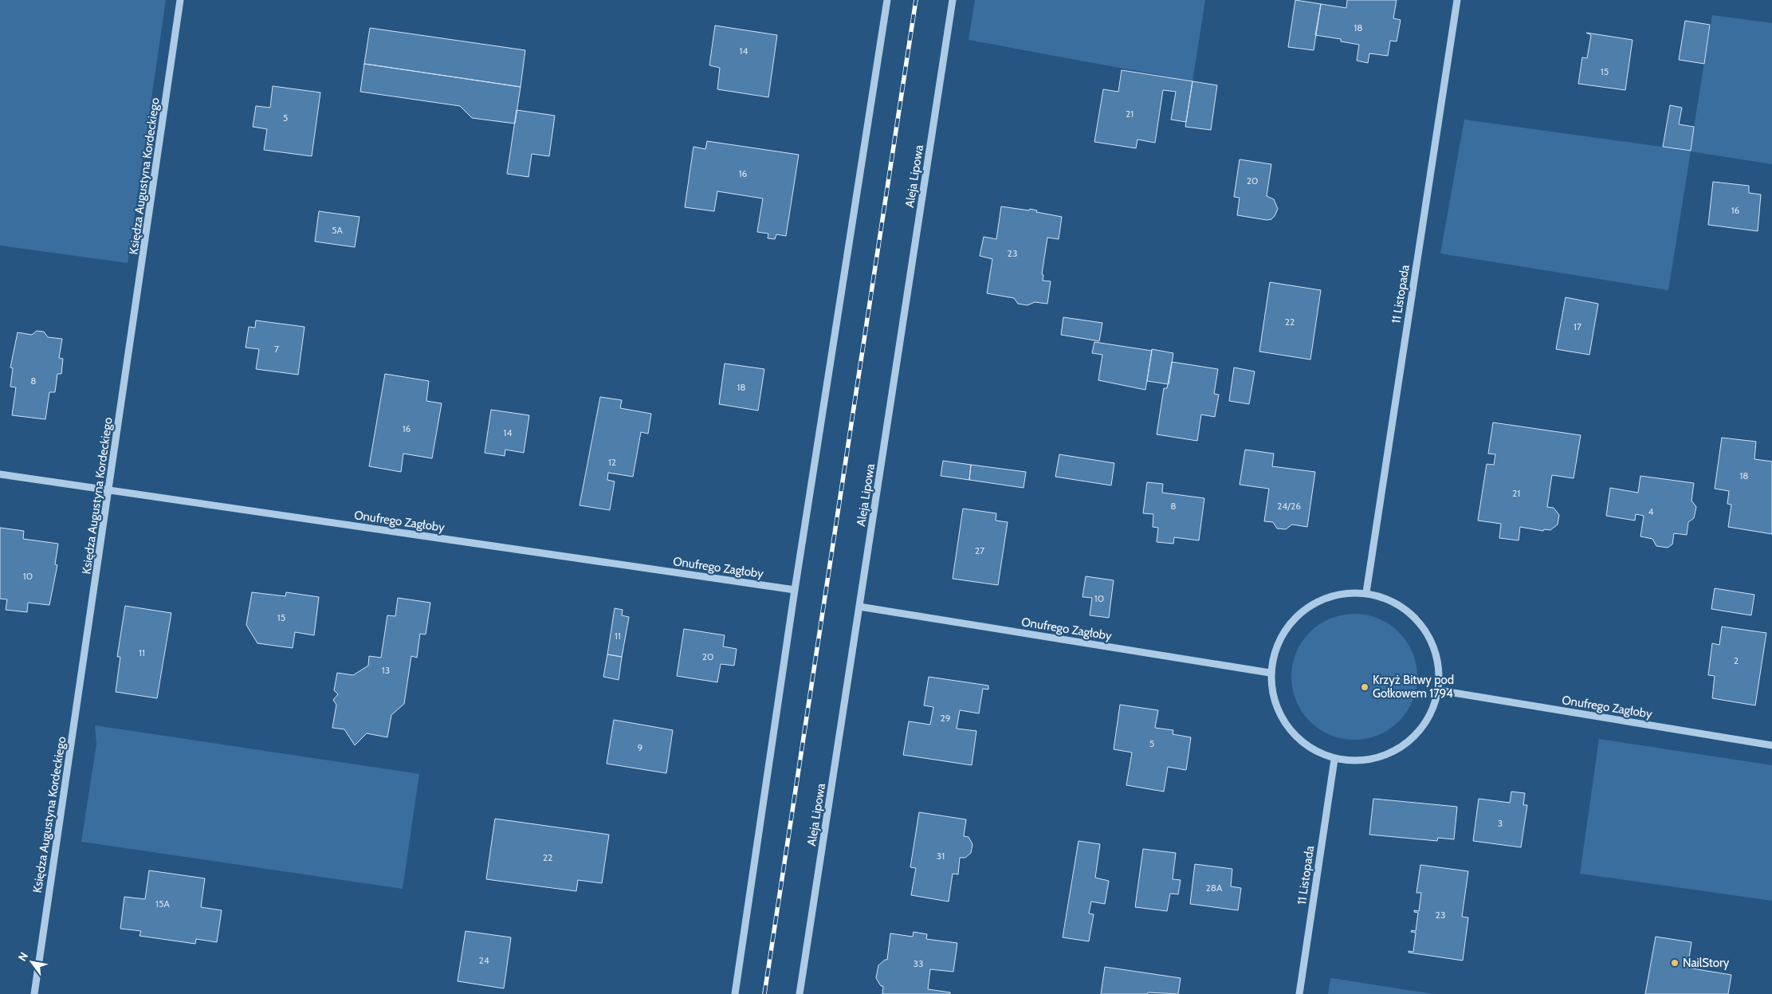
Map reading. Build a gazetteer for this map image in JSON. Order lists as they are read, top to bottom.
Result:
{
  "streets": {
    "street": [
      "Księdza Augustyna Kordeckiego",
      "Aleja Lipowa",
      "11 Listopada",
      "Onufrego Zagłoby"
    ]
  },
  "crossings": [
    ["Księdza Augustyna Kordeckiego", "Onufrego Zagłoby"],
    ["Aleja Lipowa", "Onufrego Zagłoby"]
  ],
  "places": ["Krzyż Bitwy pod Gołkowem 1794", "NailStory"],
  "house_numbers": [
    "18",
    "14",
    "15",
    "21",
    "5",
    "16",
    "20",
    "16",
    "5A",
    "23",
    "22",
    "17",
    "7",
    "8",
    "18",
    "16",
    "14",
    "12",
    "18",
    "21",
    "8",
    "24/26",
    "4",
    "27",
    "10",
    "10",
    "15",
    "11",
    "11",
    "20",
    "2",
    "13",
    "29",
    "5",
    "9",
    "3",
    "31",
    "22",
    "28A",
    "15A",
    "23",
    "24",
    "33"
  ],
  "north": "top left"
}
